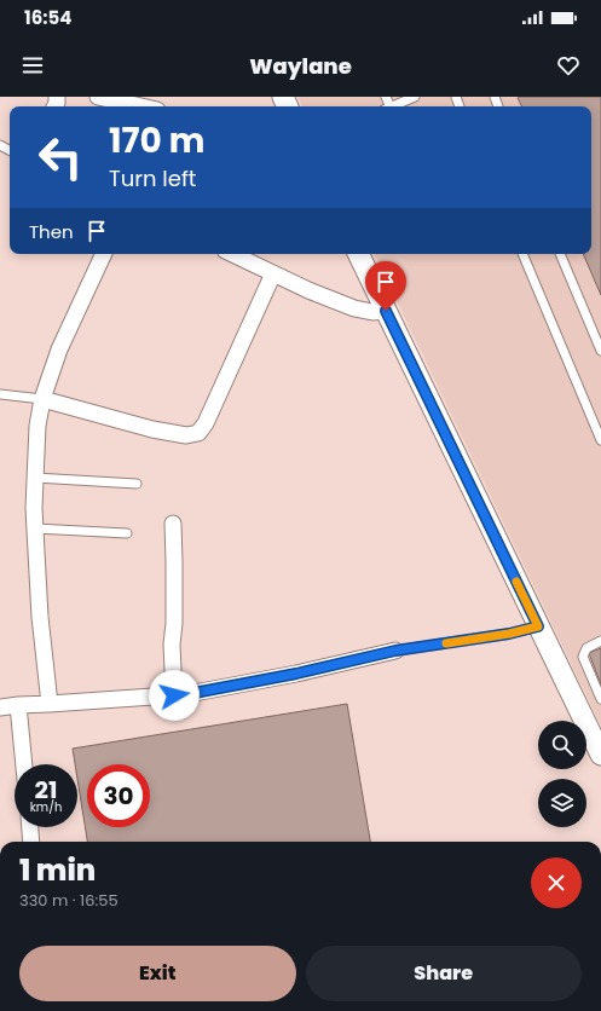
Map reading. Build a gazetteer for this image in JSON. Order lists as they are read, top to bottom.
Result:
{
  "page": {
    "status": "16:54",
    "header": "Waylane",
    "turn": ["170 m", "Turn left"],
    "then": "Then",
    "speed": "21 km/h",
    "limit": "30",
    "heading": ["1 min", "330 m · 16:55"],
    "buttons": ["Exit", "Share"]
  }
}
